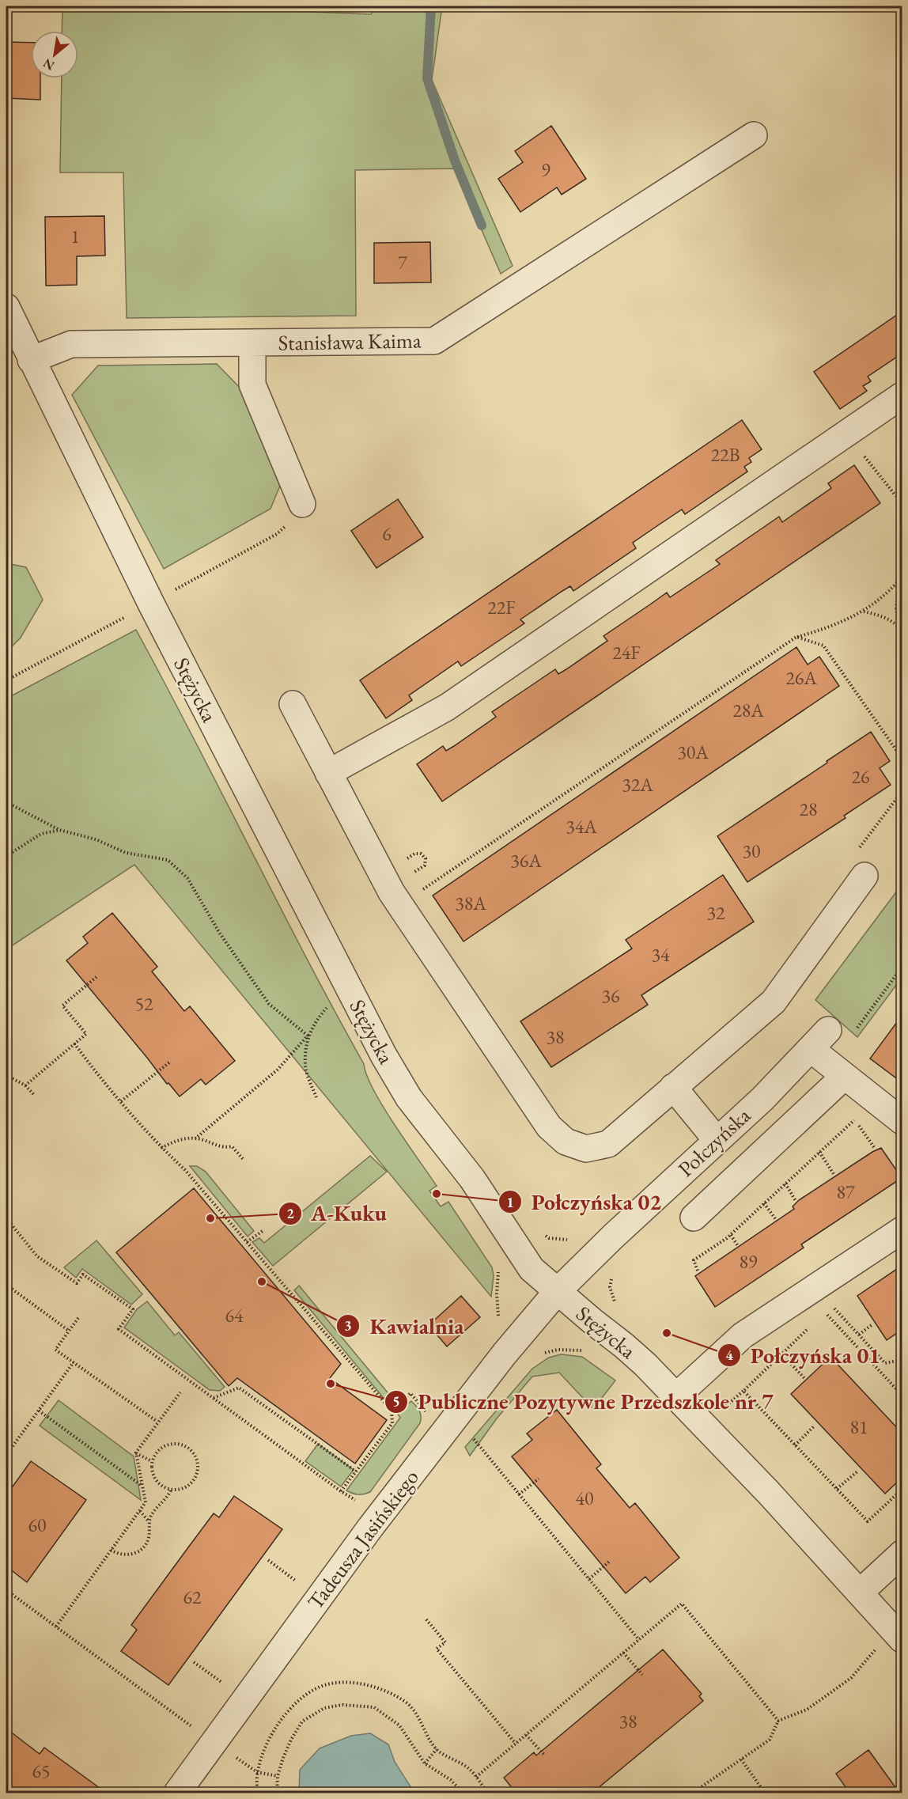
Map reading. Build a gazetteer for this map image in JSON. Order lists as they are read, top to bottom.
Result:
{
  "streets": {
    "street": [
      "Stanisława Kaima",
      "Stężycka",
      "Połczyńska",
      "Tadeusza Jasińskiego"
    ]
  },
  "crossings": [
    ["Stanisława Kaima", "Stężycka"],
    ["Stężycka", "Połczyńska"],
    ["Stężycka", "Tadeusza Jasińskiego"],
    ["Połczyńska", "Tadeusza Jasińskiego"]
  ],
  "places": [
    "Połczyńska 02",
    "A-Kuku",
    "Kawialnia",
    "Połczyńska 01",
    "Publiczne Pozytywne Przedszkole nr 7"
  ],
  "house_numbers": [
    "9",
    "1",
    "7",
    "22B",
    "6",
    "22F",
    "24F",
    "26A",
    "28A",
    "30A",
    "26",
    "32A",
    "28",
    "34A",
    "30",
    "36A",
    "38A",
    "32",
    "34",
    "36",
    "52",
    "38",
    "87",
    "89",
    "64",
    "81",
    "40",
    "60",
    "62",
    "38",
    "65"
  ],
  "north": "bottom left"
}
